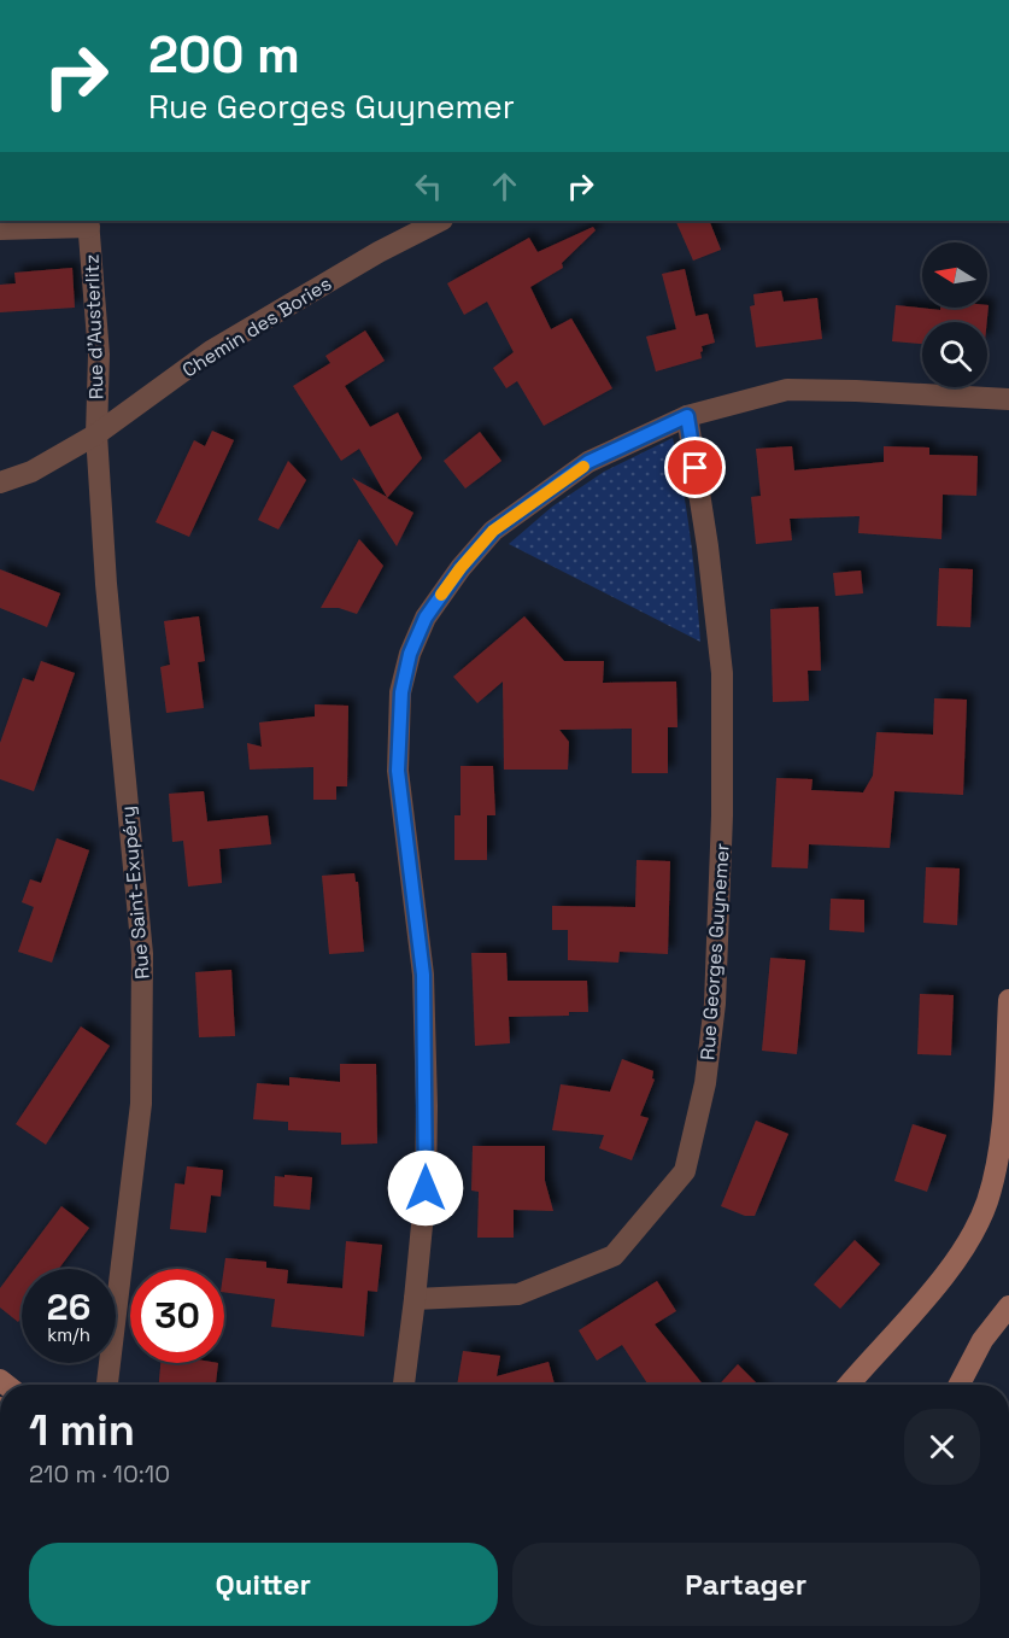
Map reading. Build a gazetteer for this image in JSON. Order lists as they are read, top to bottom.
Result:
{
  "streets": {
    "street": [
      "Rue d'Austerlitz",
      "Chemin des Bories",
      "Rue Saint-Exupéry",
      "Rue Georges Guynemer"
    ]
  },
  "crossings": [
    ["Rue d'Austerlitz", "Chemin des Bories"],
    ["Rue d'Austerlitz", "Rue Saint-Exupéry"],
    ["Chemin des Bories", "Rue Saint-Exupéry"]
  ],
  "north": "left",
  "page": {
    "turn": ["200 m", "Rue Georges Guynemer"],
    "speed": "26 km/h",
    "limit": "30",
    "heading": ["1 min", "210 m · 10:10"],
    "buttons": ["Quitter", "Partager"]
  }
}
